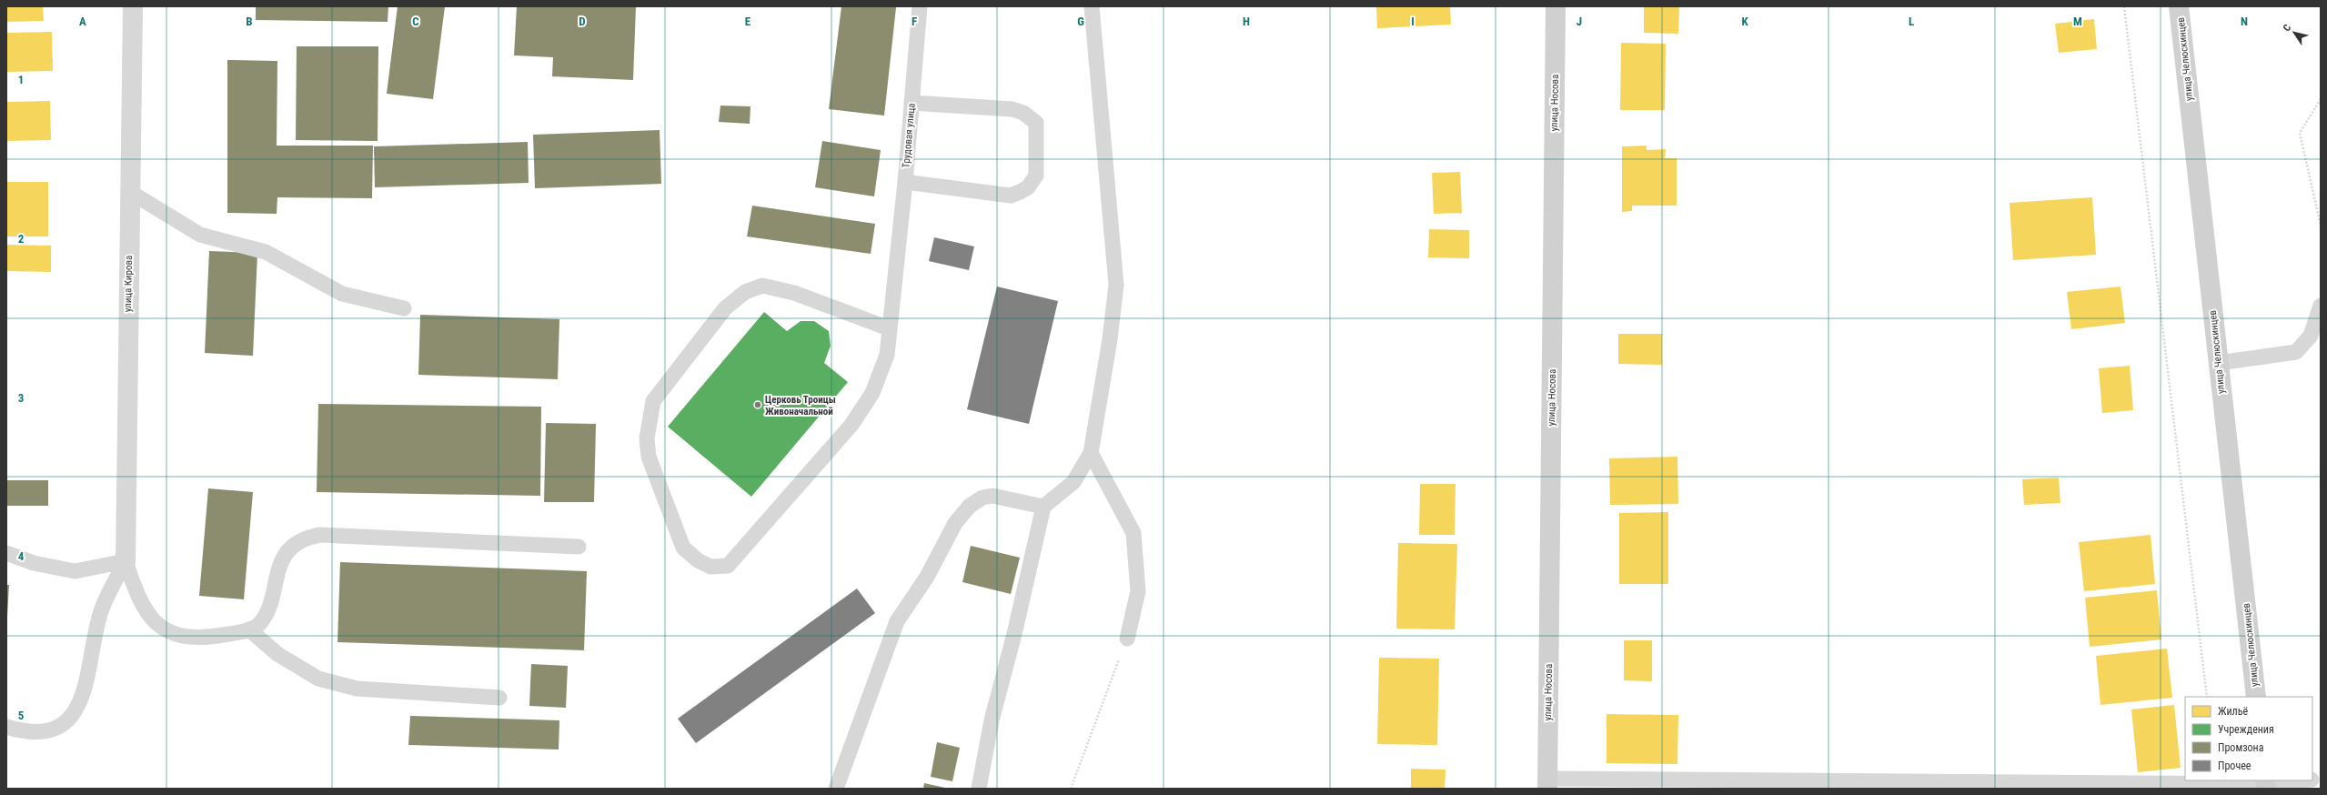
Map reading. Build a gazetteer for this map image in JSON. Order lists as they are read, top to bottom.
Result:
{
  "streets": {
    "street": ["улица Челюскинцев", "улица Носова", "улица Кирова"],
    "lane": ["Трудовая улица"]
  },
  "places": ["Церковь Троицы Живоначальной"],
  "legend": [
    "Жильё",
    "Учреждения",
    "Промзона",
    "Прочее"
  ],
  "north": "top left",
  "grid": {
    "columns": [
      "A",
      "B",
      "C",
      "D",
      "E",
      "F",
      "G",
      "H",
      "I",
      "J",
      "K",
      "L",
      "M",
      "N"
    ],
    "rows": [
      "1",
      "2",
      "3",
      "4",
      "5"
    ]
  }
}
